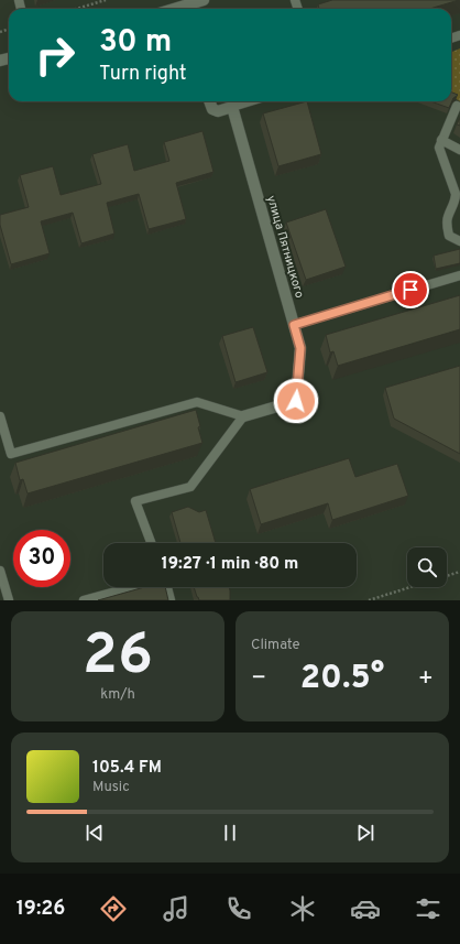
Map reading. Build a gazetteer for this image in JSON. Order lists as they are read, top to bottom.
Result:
{
  "streets": {
    "street": ["улица Пятницкого"]
  },
  "page": {
    "turn": ["30 m", "Turn right"],
    "limit": "30",
    "trip": "19:27 · 1 min · 80 m",
    "tile": [
      ["26", "km/h"],
      "Climate"
    ],
    "heat": ["−", "20.5°", "+"],
    "song": ["105.4 FM", "Music"],
    "tabs": "19:26"
  }
}
